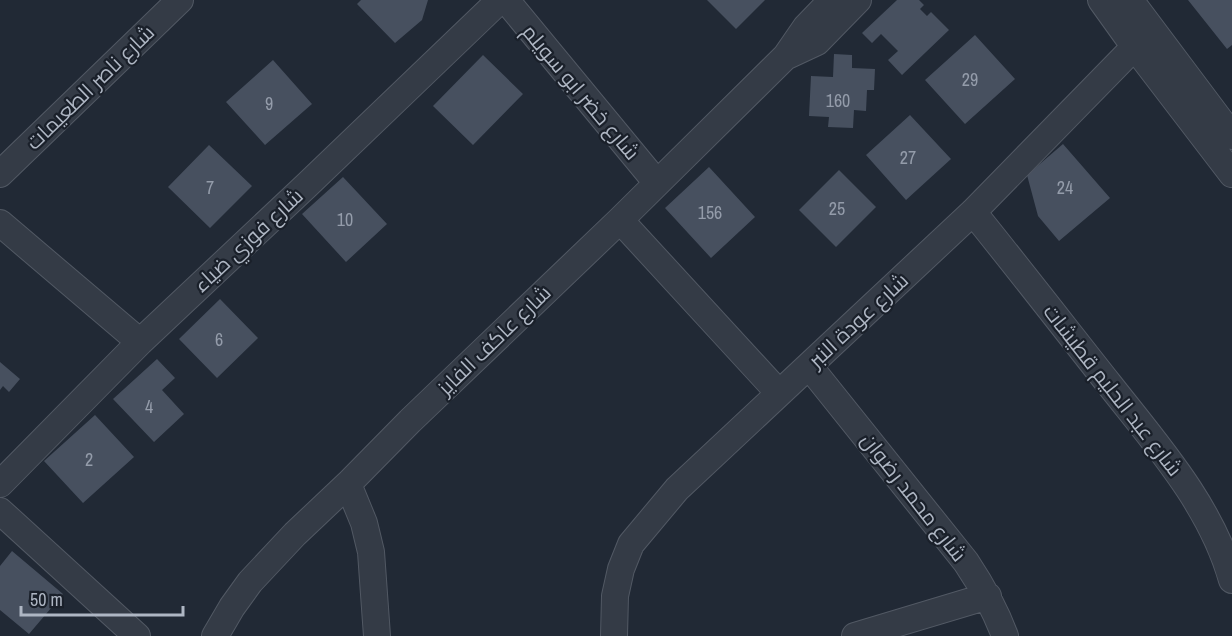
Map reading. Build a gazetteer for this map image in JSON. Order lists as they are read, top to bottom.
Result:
{
  "streets": {
    "street": [
      "شارع ناصر الطعيمات",
      "شارع خضر ابو سويلم",
      "شارع فوزي ضياء",
      "شارع عودة النبر",
      "شارع عاكف الفايز",
      "شارع عبد الحليم قطيشات",
      "شارع محمد رضوان"
    ]
  },
  "crossings": [
    ["شارع خضر ابو سويلم", "شارع عاكف الفايز"],
    ["شارع عودة النبر", "شارع عبد الحليم قطيشات"],
    ["شارع عودة النبر", "شارع محمد رضوان"]
  ],
  "house_numbers": [
    "29",
    "160",
    "9",
    "27",
    "7",
    "24",
    "25",
    "156",
    "10",
    "6",
    "4",
    "2"
  ],
  "scale_bar": "50 m"
}
